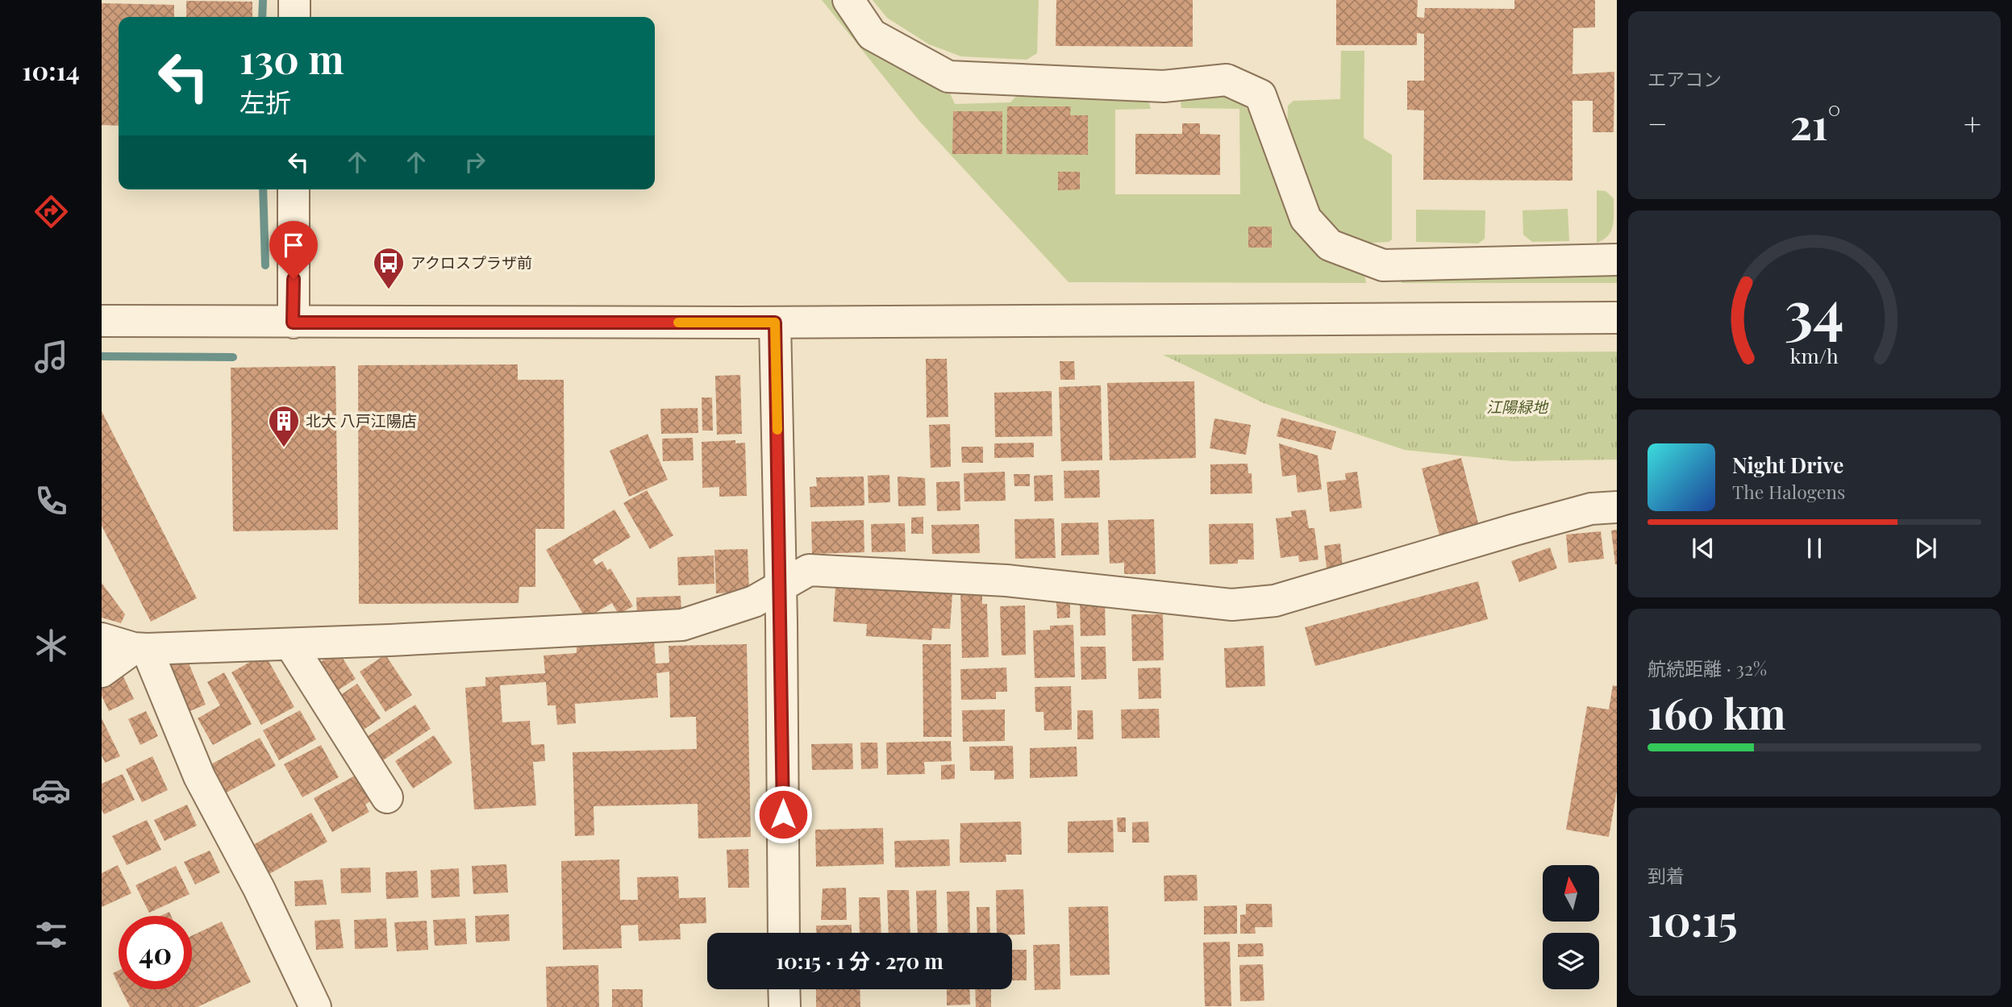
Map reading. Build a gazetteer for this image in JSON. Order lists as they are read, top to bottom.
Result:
{
  "parks": ["江陽緑地"],
  "places": {
    "bus stop": ["アクロスプラザ前"],
    "building": ["北大 八戸江陽店"]
  },
  "north": "top",
  "page": {
    "tabs": "10:14",
    "tile": [
      "エアコン",
      ["航続距離 · 32%", "160 km"],
      ["到着", "10:15"]
    ],
    "turn": ["130 m", "左折"],
    "heat": ["−", "21°", "+"],
    "song": ["Night Drive", "The Halogens"],
    "limit": "40",
    "trip": "10:15 · 1 分 · 270 m",
    "gauge": ["34", "km/h"]
  }
}
